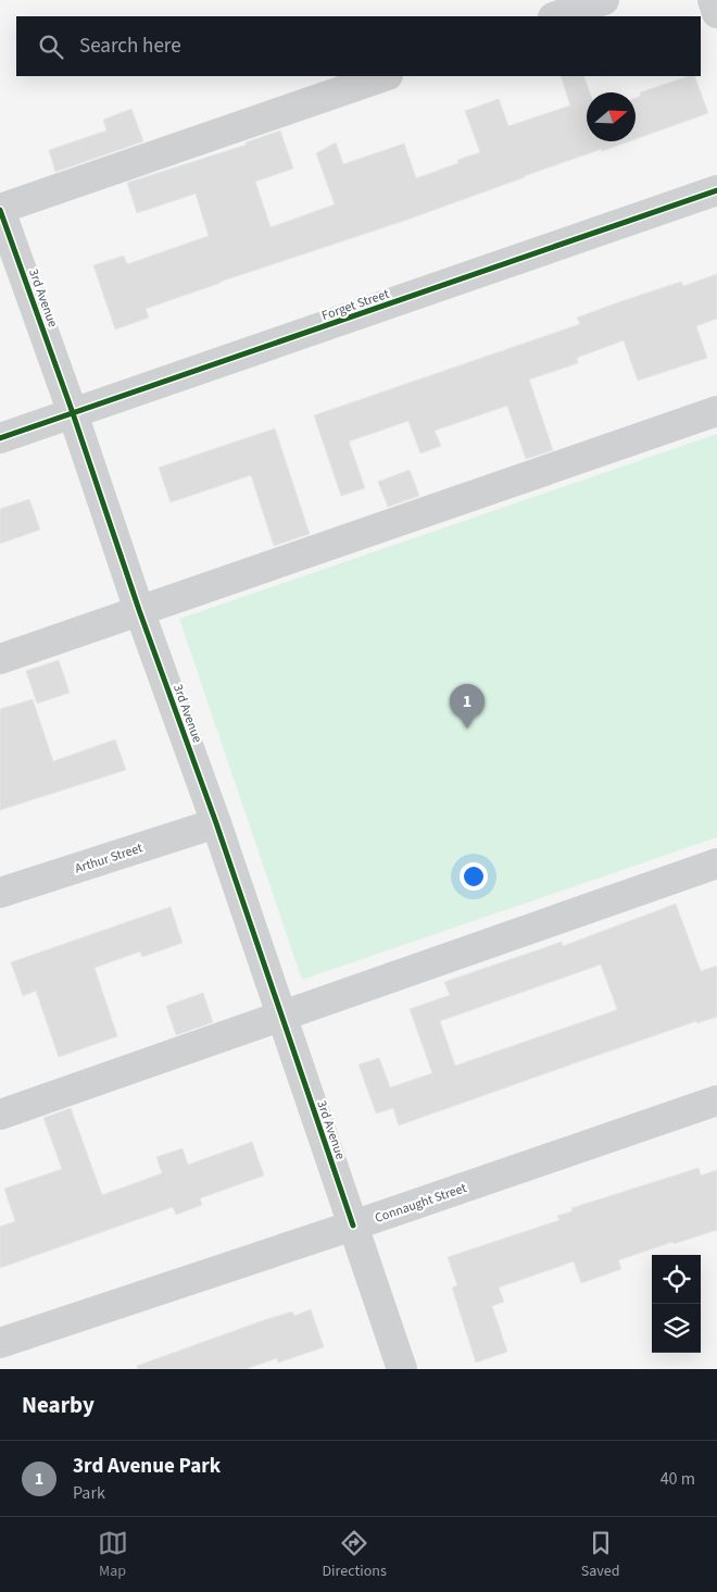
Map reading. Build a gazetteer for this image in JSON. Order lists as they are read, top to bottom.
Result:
{
  "streets": {
    "street": [
      "3rd Avenue",
      "Forget Street",
      "Arthur Street",
      "Connaught Street"
    ]
  },
  "crossings": [
    ["3rd Avenue", "Forget Street"],
    ["3rd Avenue", "Arthur Street"],
    ["3rd Avenue", "Connaught Street"]
  ],
  "north": "right",
  "page": {
    "search": "Search here",
    "pins": "1",
    "heading": "Nearby",
    "list": [
      {
        "mark": "1",
        "name": "3rd Avenue Park",
        "note": "Park",
        "value": "40 m"
      }
    ],
    "nav": ["Map", "Directions", "Saved"]
  }
}
